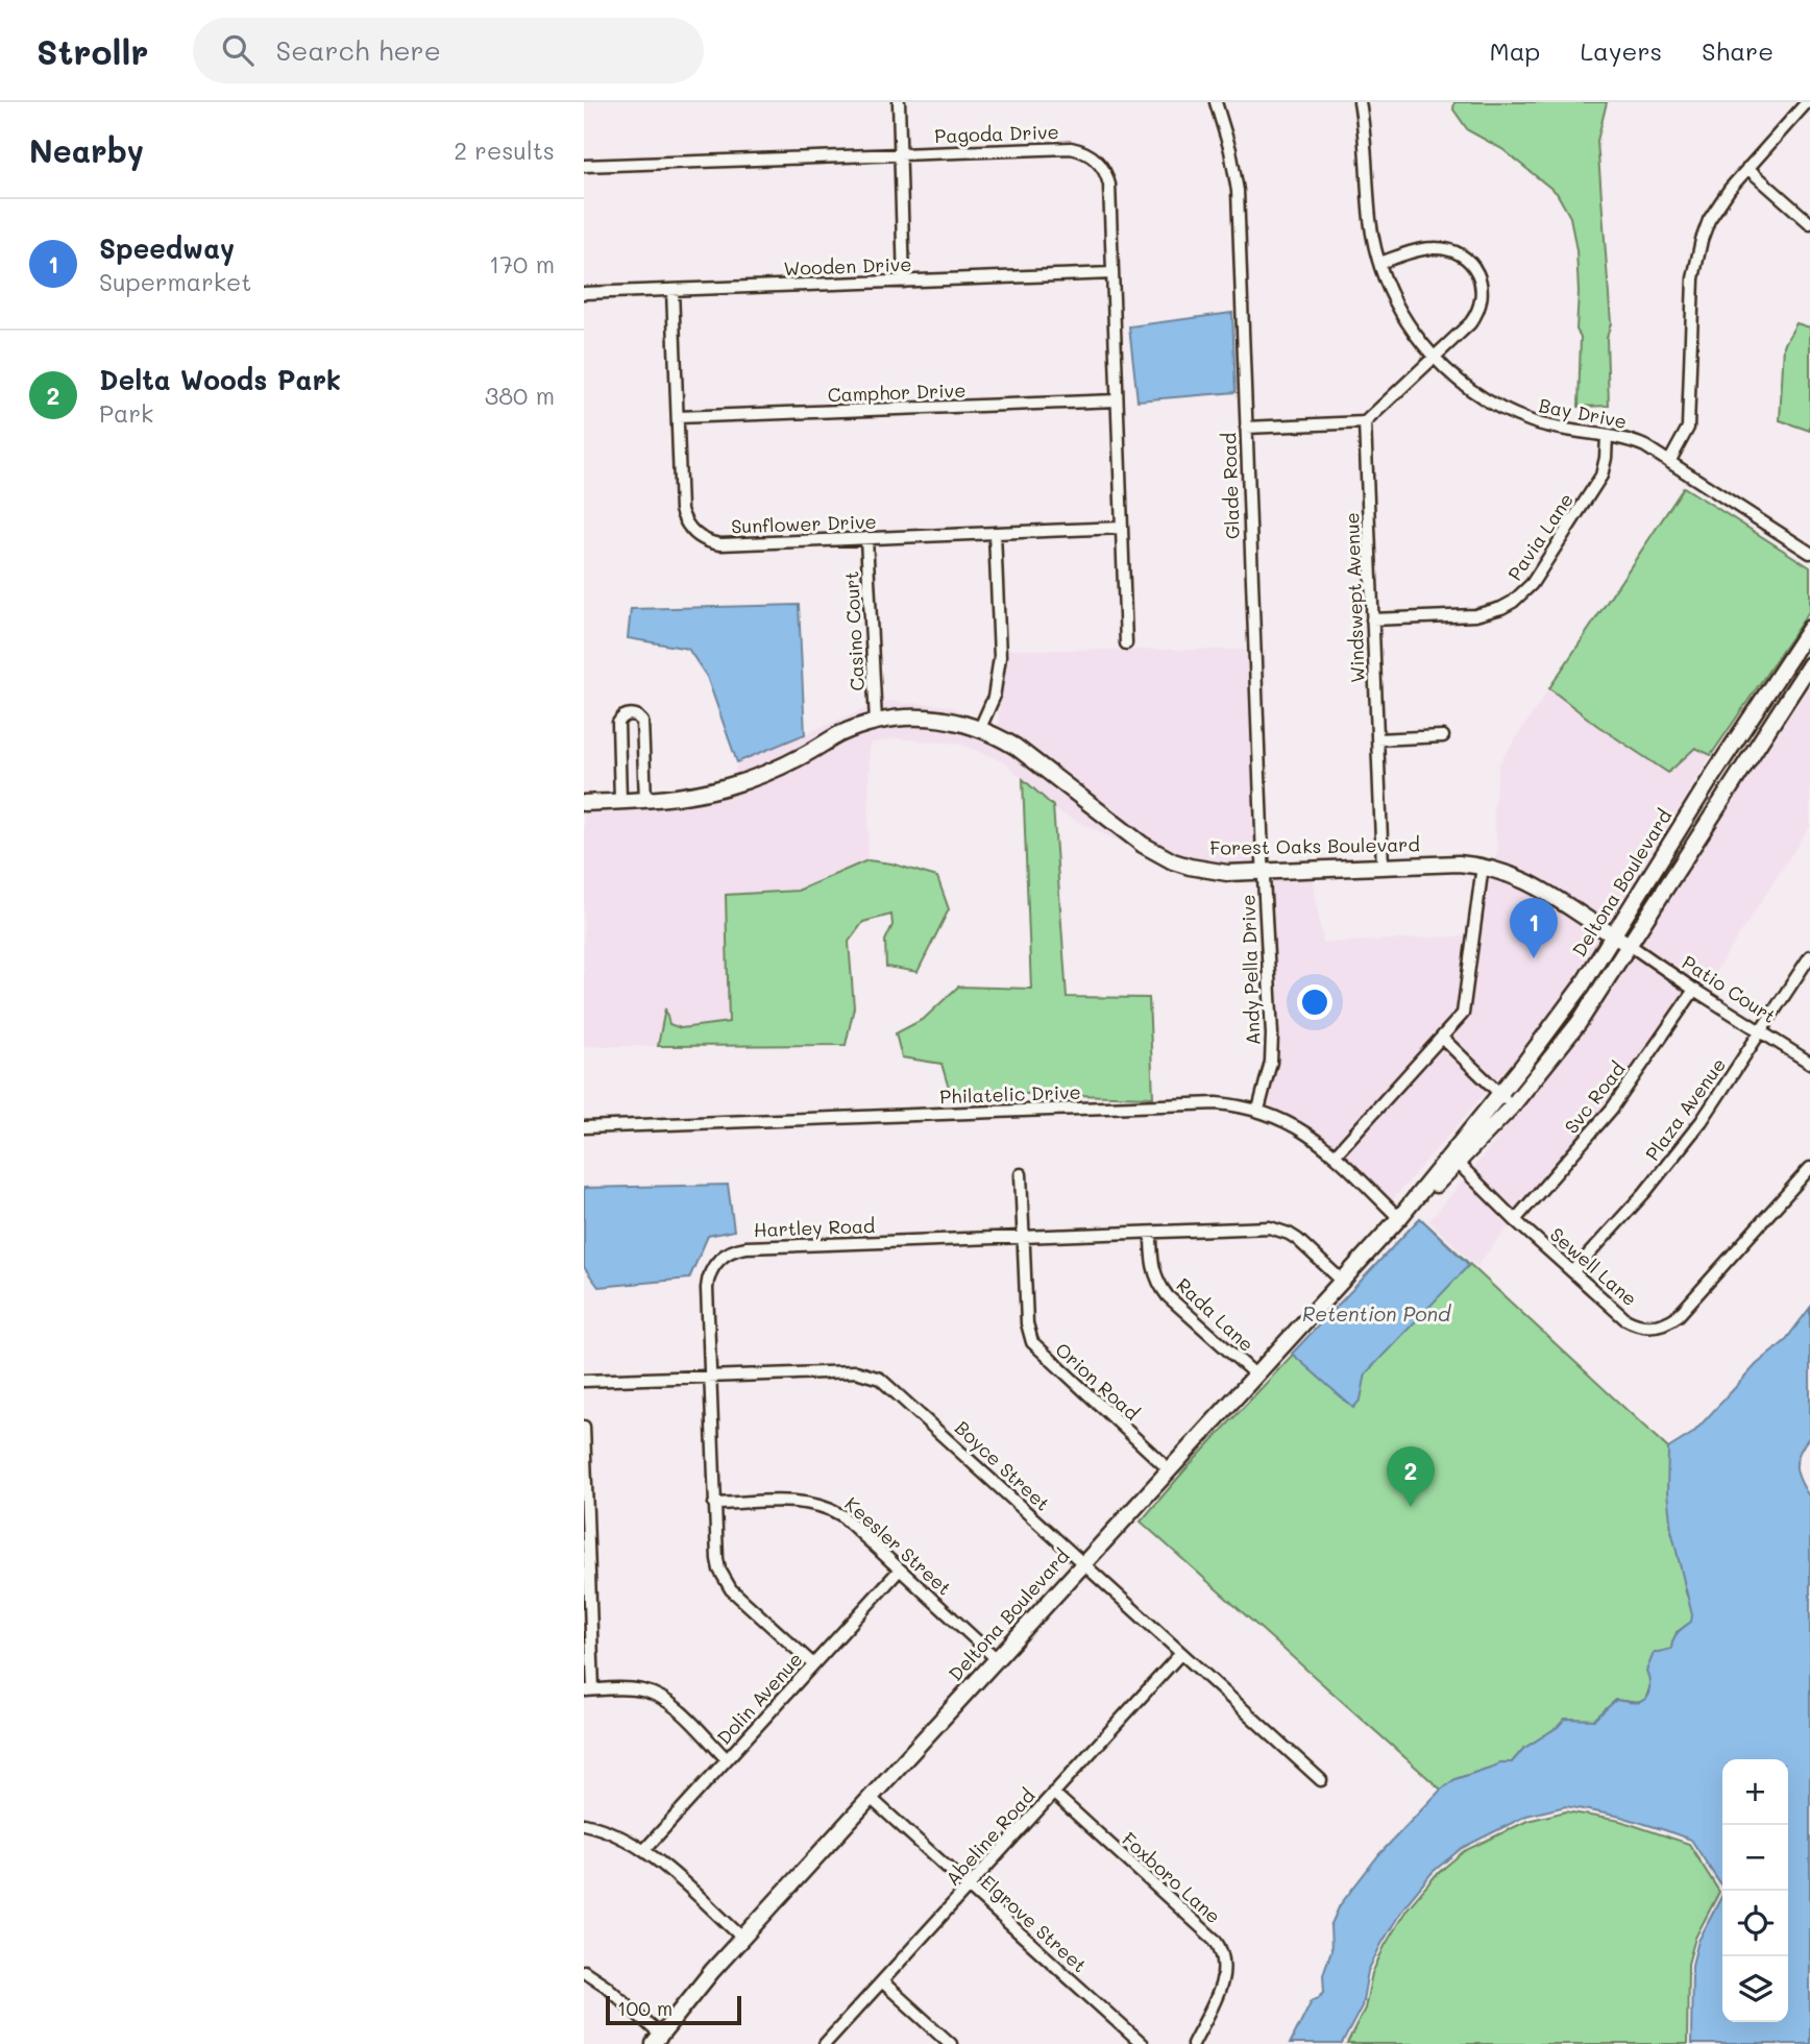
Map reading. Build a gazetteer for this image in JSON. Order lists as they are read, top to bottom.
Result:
{
  "streets": {
    "main road": ["Forest Oaks Boulevard", "Deltona Boulevard"],
    "street": [
      "Pagoda Drive",
      "Wooden Drive",
      "Camphor Drive",
      "Bay Drive",
      "Glade Road",
      "Sunflower Drive",
      "Pavia Lane",
      "Windswept Avenue",
      "Casino Court",
      "Andy Pella Drive",
      "Patio Court",
      "Philatelic Drive",
      "Svc Road",
      "Plaza Avenue",
      "Hartley Road",
      "Sewell Lane",
      "Rada Lane",
      "Orion Road",
      "Boyce Street",
      "Keesler Street",
      "Dolin Avenue",
      "Abeline Road",
      "Foxboro Lane",
      "Elgrove Street"
    ]
  },
  "crossings": [
    ["Pagoda Drive", "Wooden Drive"],
    ["Pagoda Drive", "Camphor Drive"],
    ["Pagoda Drive", "Sunflower Drive"],
    ["Wooden Drive", "Sunflower Drive"],
    ["Camphor Drive", "Sunflower Drive"],
    ["Bay Drive", "Pavia Lane"],
    ["Glade Road", "Forest Oaks Boulevard"],
    ["Glade Road", "Andy Pella Drive"],
    ["Sunflower Drive", "Casino Court"],
    ["Pavia Lane", "Windswept Avenue"],
    ["Windswept Avenue", "Forest Oaks Boulevard"],
    ["Casino Court", "Forest Oaks Boulevard"],
    ["Forest Oaks Boulevard", "Deltona Boulevard"],
    ["Forest Oaks Boulevard", "Andy Pella Drive"],
    ["Forest Oaks Boulevard", "Patio Court"],
    ["Deltona Boulevard", "Patio Court"],
    ["Deltona Boulevard", "Philatelic Drive"],
    ["Deltona Boulevard", "Hartley Road"],
    ["Deltona Boulevard", "Sewell Lane"],
    ["Deltona Boulevard", "Rada Lane"],
    ["Deltona Boulevard", "Orion Road"],
    ["Deltona Boulevard", "Boyce Street"],
    ["Deltona Boulevard", "Keesler Street"],
    ["Deltona Boulevard", "Elgrove Street"],
    ["Andy Pella Drive", "Philatelic Drive"],
    ["Patio Court", "Svc Road"],
    ["Patio Court", "Plaza Avenue"],
    ["Svc Road", "Sewell Lane"],
    ["Plaza Avenue", "Sewell Lane"],
    ["Hartley Road", "Rada Lane"],
    ["Hartley Road", "Orion Road"],
    ["Hartley Road", "Boyce Street"],
    ["Hartley Road", "Keesler Street"],
    ["Hartley Road", "Dolin Avenue"],
    ["Boyce Street", "Abeline Road"],
    ["Keesler Street", "Dolin Avenue"],
    ["Abeline Road", "Foxboro Lane"],
    ["Abeline Road", "Elgrove Street"]
  ],
  "water": ["Retention Pond"],
  "scale_bar": "100 m",
  "page": {
    "header": "Strollr",
    "search": "Search here",
    "nav": ["Map", "Layers", "Share"],
    "heading": ["Nearby", "2 results"],
    "list": [
      {
        "mark": "1",
        "name": "Speedway",
        "note": "Supermarket",
        "value": "170 m"
      },
      {
        "mark": "2",
        "name": "Delta Woods Park",
        "note": "Park",
        "value": "380 m"
      }
    ],
    "pins": ["1", "2"],
    "map_buttons": ["+", "−"],
    "scale": "100 m"
  }
}
